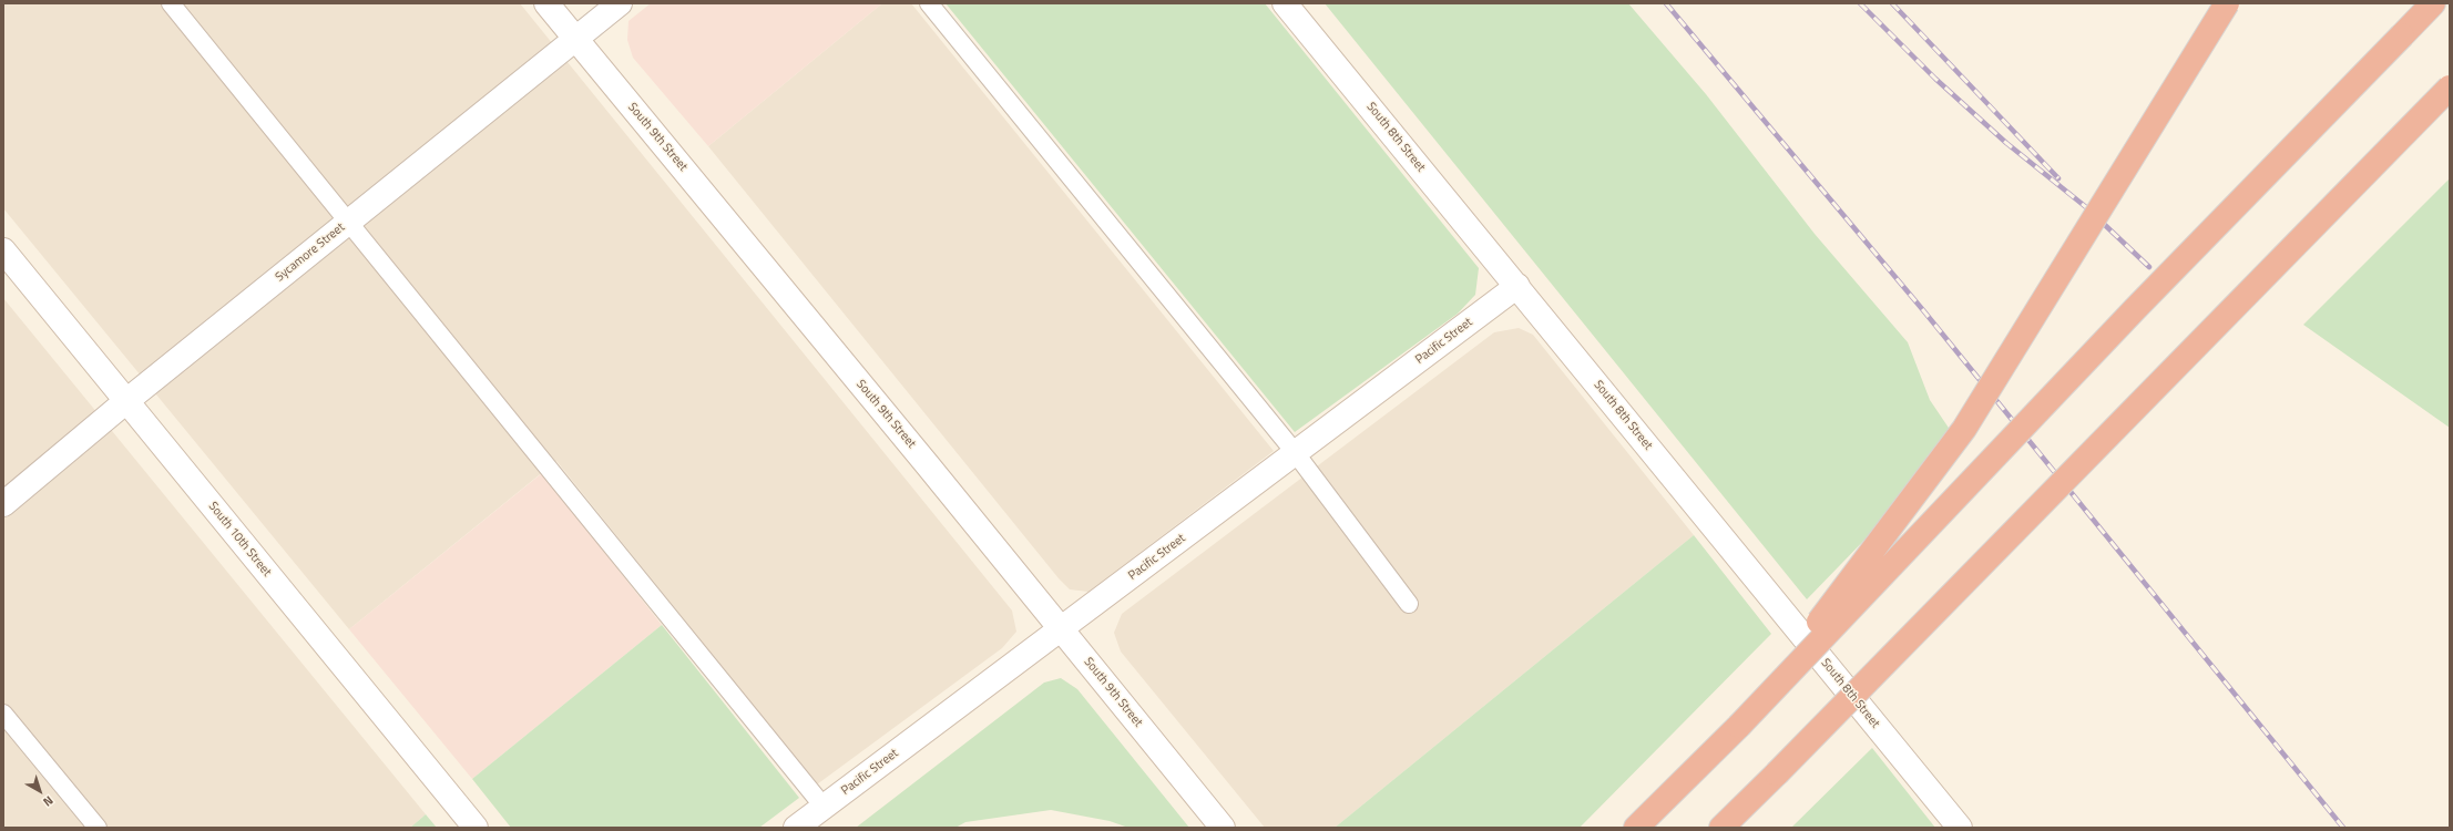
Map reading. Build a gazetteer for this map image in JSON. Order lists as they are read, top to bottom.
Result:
{
  "streets": {
    "street": [
      "South 9th Street",
      "South 8th Street",
      "Sycamore Street",
      "Pacific Street",
      "South 10th Street"
    ]
  },
  "crossings": [
    ["South 9th Street", "Sycamore Street"],
    ["South 9th Street", "Pacific Street"],
    ["South 8th Street", "Pacific Street"],
    ["Sycamore Street", "South 10th Street"]
  ],
  "north": "bottom right"
}
